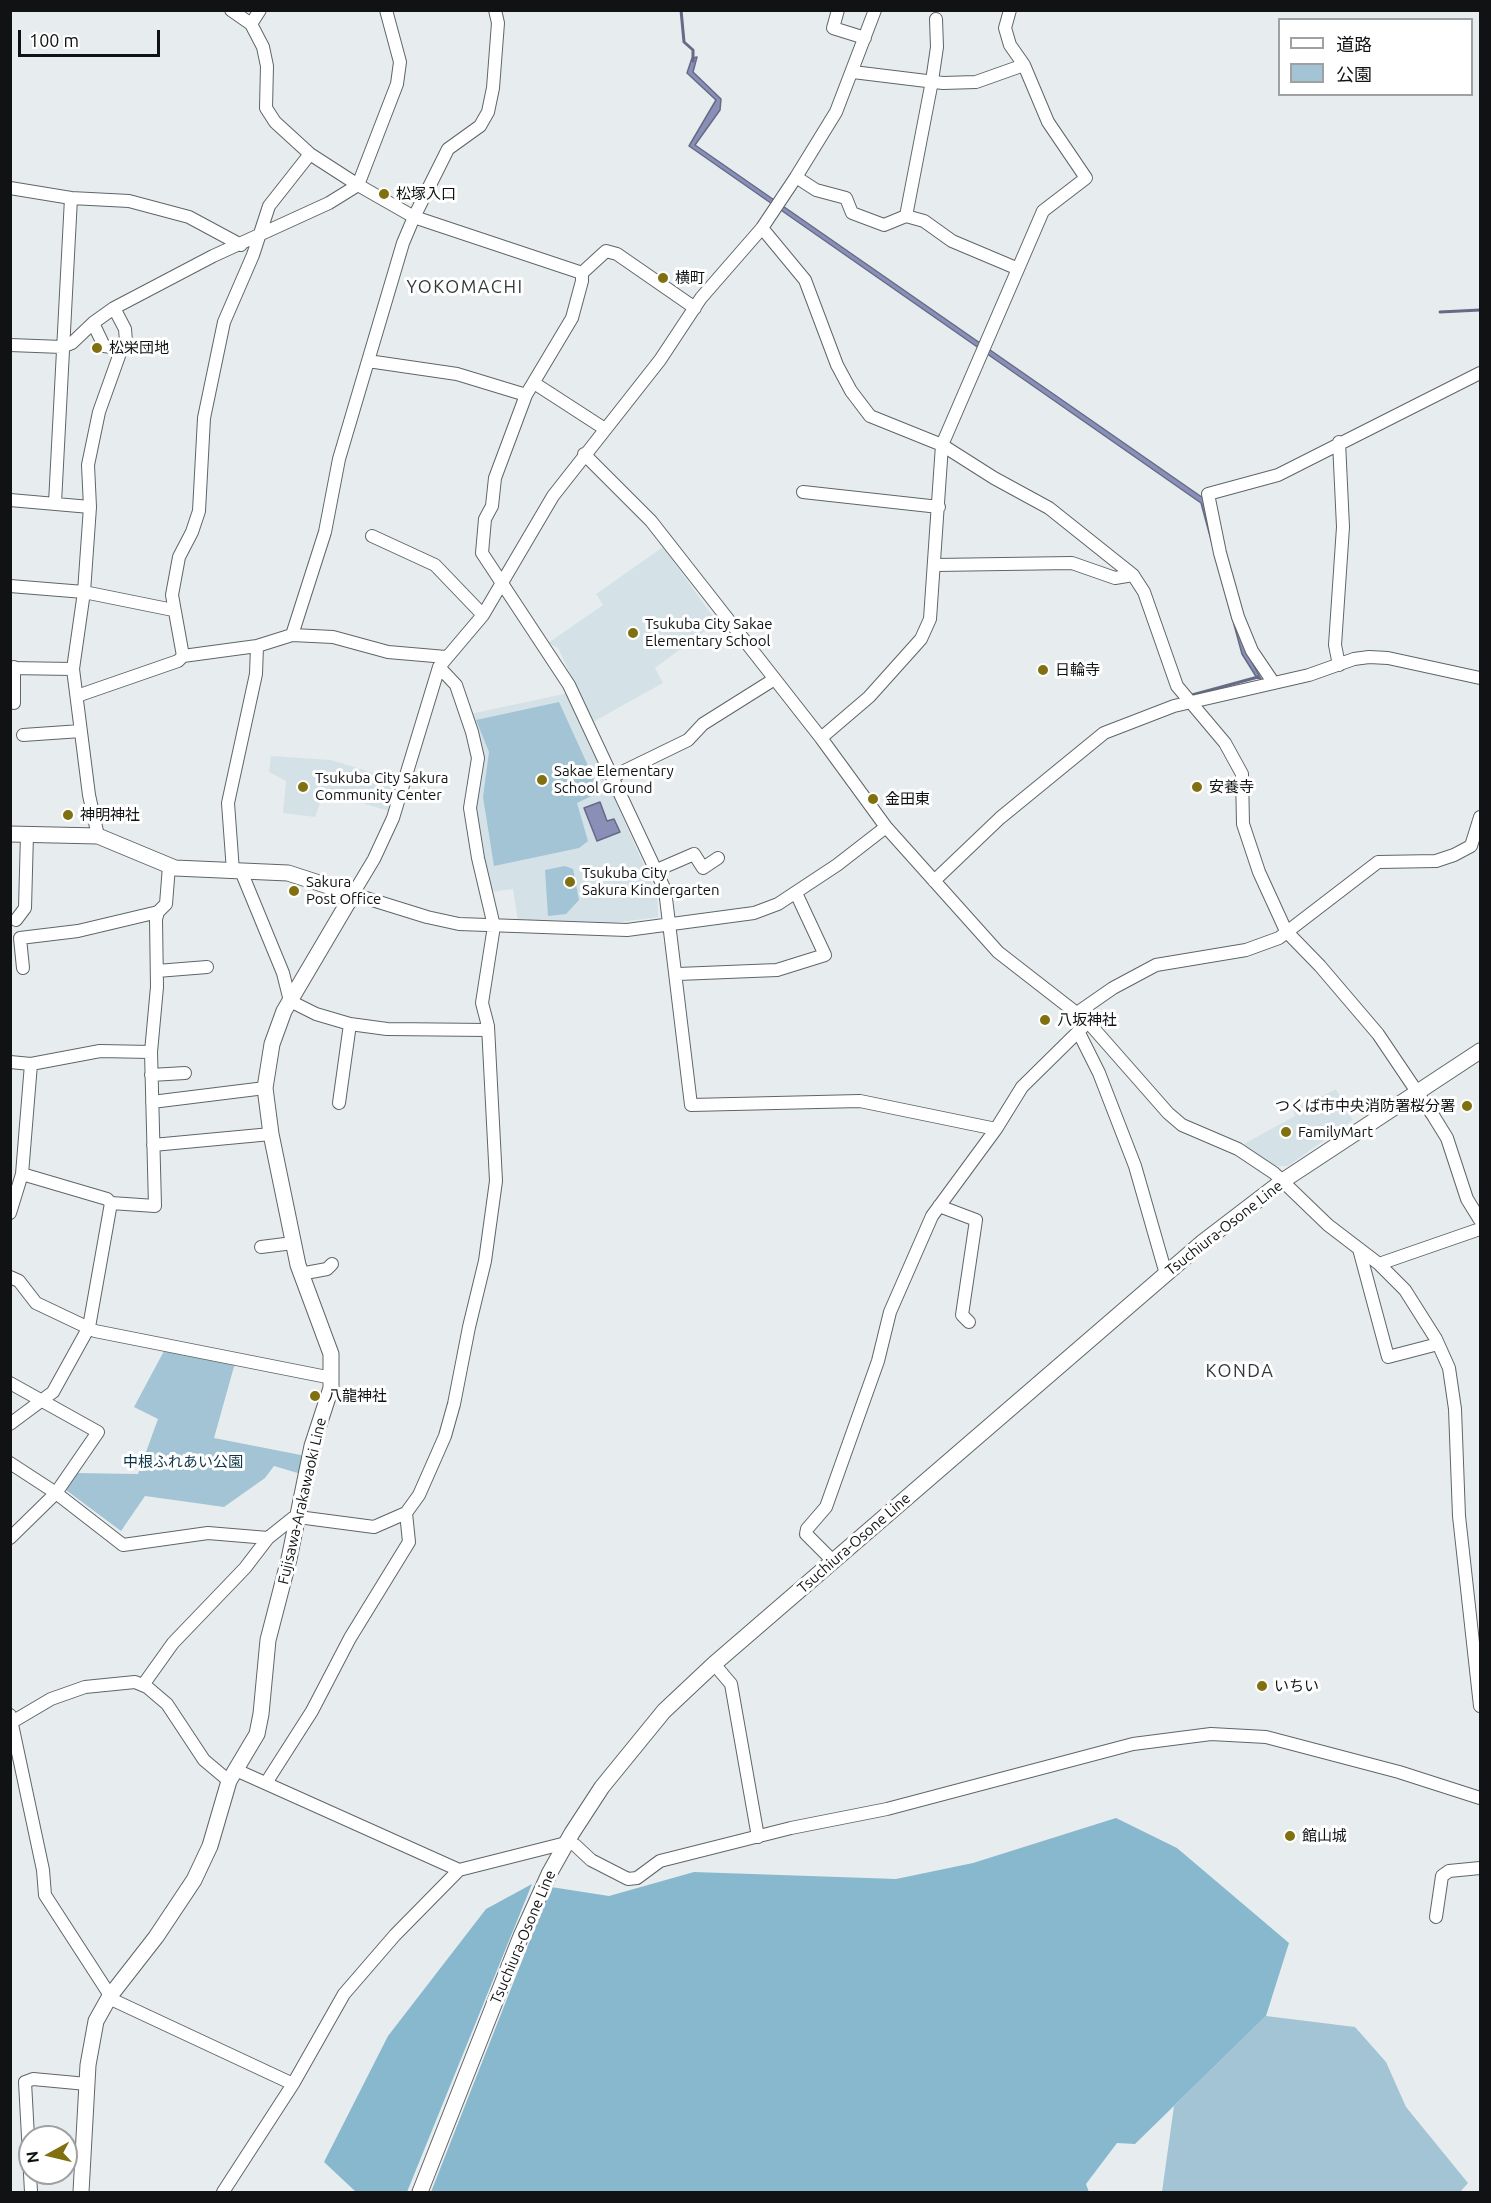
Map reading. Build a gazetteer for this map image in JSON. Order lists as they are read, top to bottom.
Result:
{
  "streets": {
    "main road": ["Tsuchiura-Osone Line", "Fujisawa-Arakawaoki Line"]
  },
  "districts": ["YOKOMACHI", "KONDA"],
  "parks": ["中根ふれあい公園"],
  "places": [
    "松塚入口",
    "横町",
    "松栄団地",
    "Tsukuba City Sakae Elementary School",
    "日輪寺",
    "Sakae Elementary School Ground",
    "Tsukuba City Sakura Community Center",
    "安養寺",
    "金田東",
    "神明神社",
    "Tsukuba City Sakura Kindergarten",
    "Sakura Post Office",
    "八坂神社",
    "つくば市中央消防署桜分署",
    "FamilyMart",
    "八龍神社",
    "いちい",
    "館山城"
  ],
  "legend": ["道路", "公園"],
  "scale_bar": "100 m",
  "north": "left"
}
